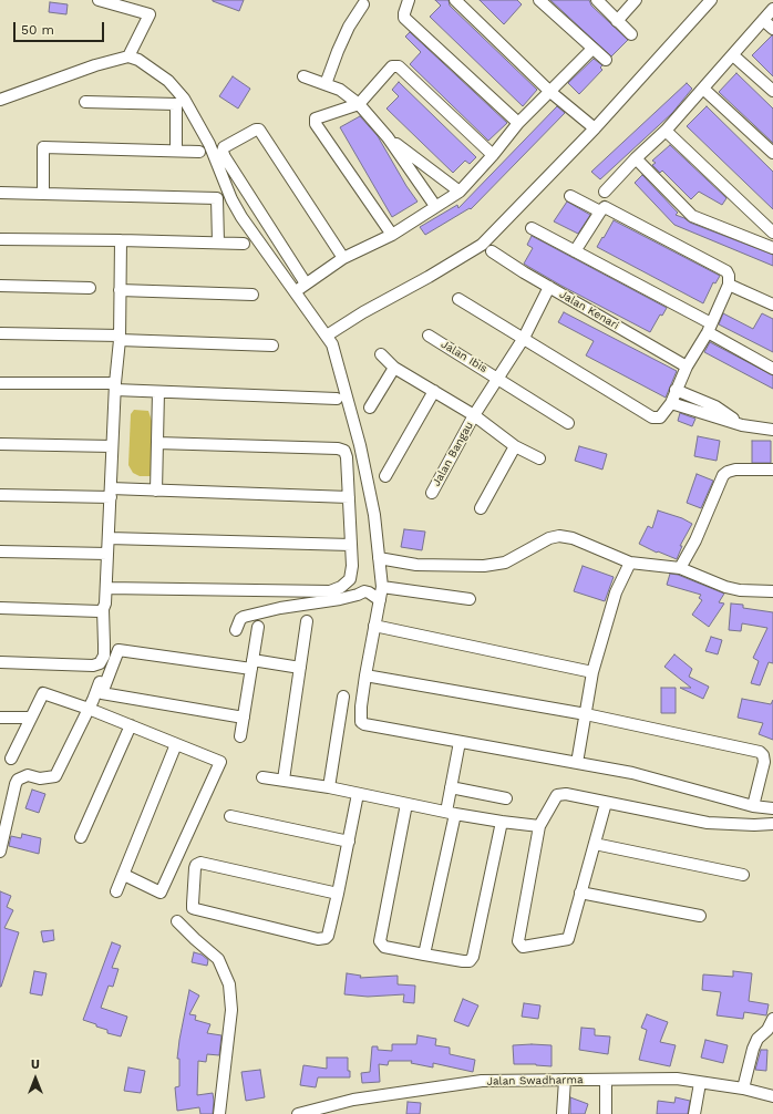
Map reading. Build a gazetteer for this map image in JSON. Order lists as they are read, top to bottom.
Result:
{
  "streets": {
    "street": [
      "Jalan Kenari",
      "Jalan Ibis",
      "Jalan Bangau",
      "Jalan Swadharma"
    ]
  },
  "crossings": [
    ["Jalan Kenari", "Jalan Bangau"],
    ["Jalan Ibis", "Jalan Bangau"]
  ],
  "scale_bar": "50 m",
  "north": "top"
}
